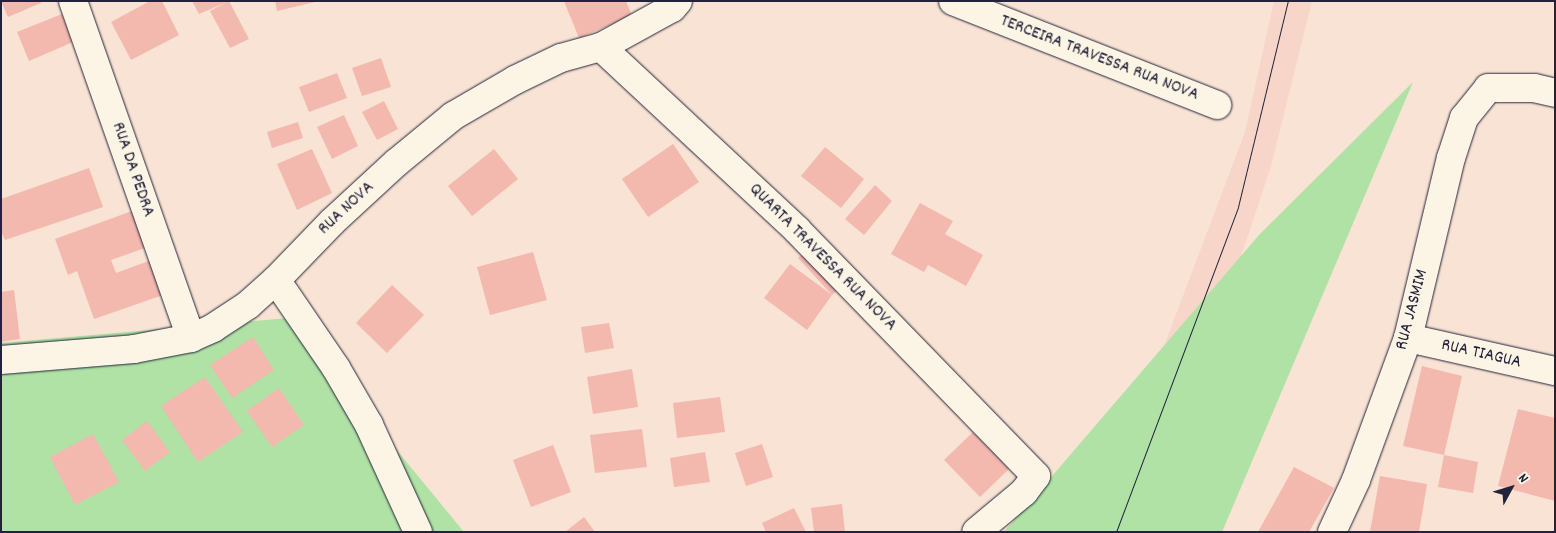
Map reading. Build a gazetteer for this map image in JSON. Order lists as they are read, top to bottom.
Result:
{
  "streets": {
    "street": [
      "TERCEIRA TRAVESSA RUA NOVA",
      "RUA DA PEDRA",
      "RUA NOVA",
      "QUARTA TRAVESSA RUA NOVA",
      "RUA JASMIM",
      "RUA TIAGUA"
    ]
  },
  "crossings": [
    ["RUA DA PEDRA", "RUA NOVA"],
    ["RUA NOVA", "QUARTA TRAVESSA RUA NOVA"],
    ["RUA JASMIM", "RUA TIAGUA"]
  ],
  "north": "top right"
}
